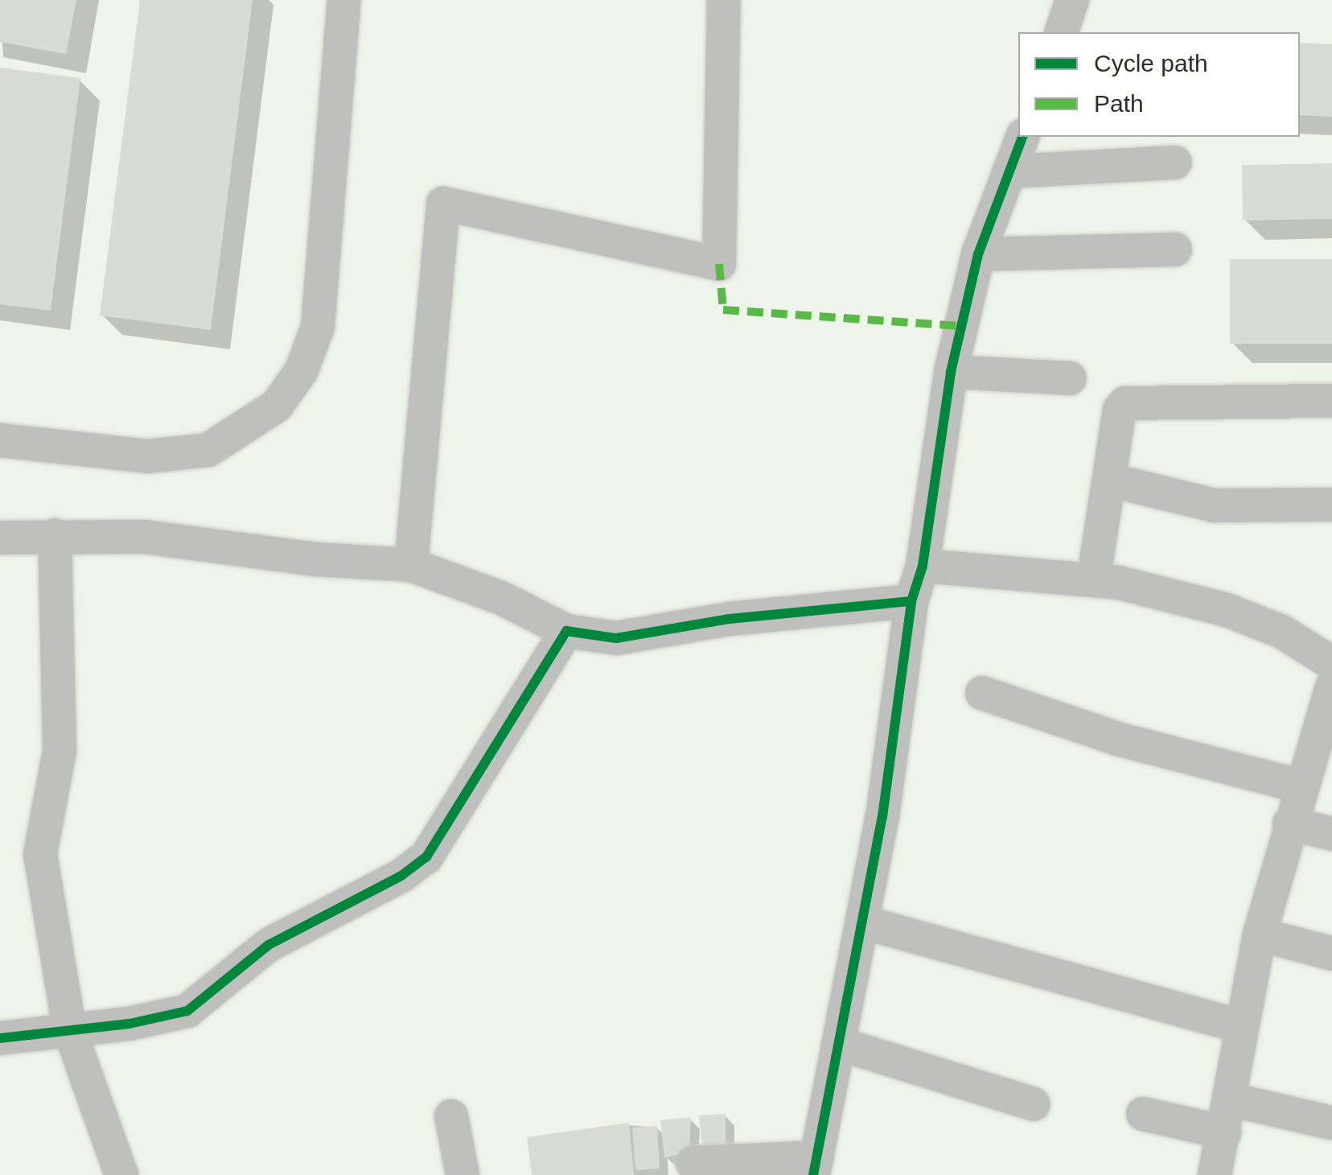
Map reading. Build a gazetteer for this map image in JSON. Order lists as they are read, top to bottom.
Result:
{
  "legend": ["Cycle path", "Path"]
}
